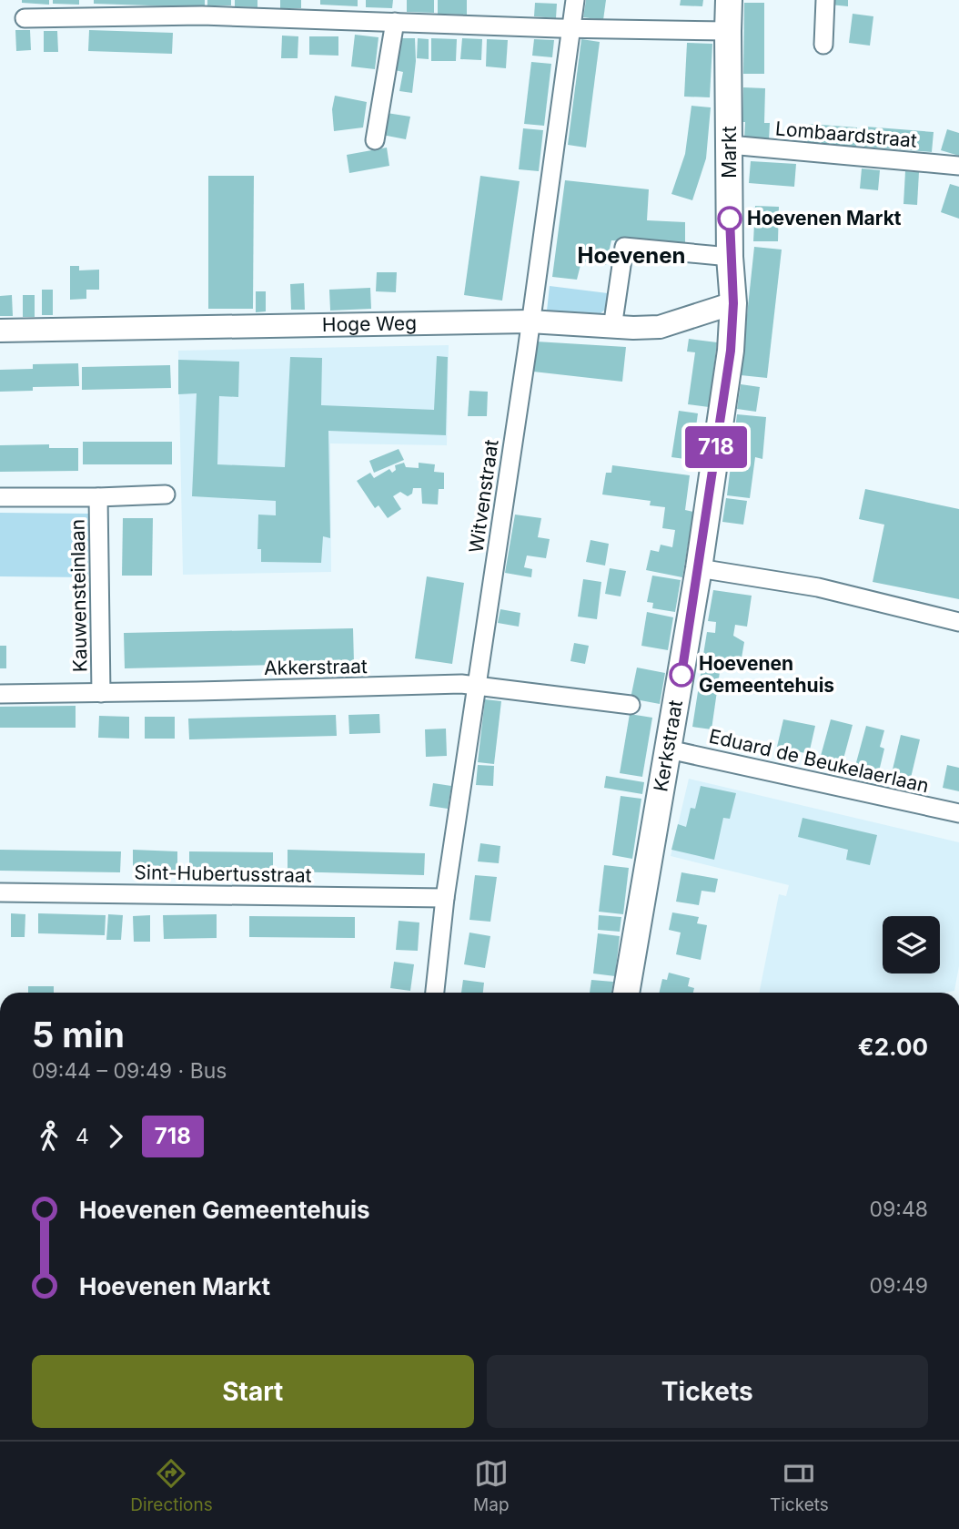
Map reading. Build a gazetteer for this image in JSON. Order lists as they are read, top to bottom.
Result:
{
  "streets": {
    "main road": ["Markt", "Kerkstraat"],
    "street": [
      "Lombaardstraat",
      "Hoge Weg",
      "Witvenstraat",
      "Kauwensteinlaan",
      "Akkerstraat",
      "Eduard de Beukelaerlaan",
      "Sint-Hubertusstraat"
    ]
  },
  "crossings": [
    ["Lombaardstraat", "Markt"],
    ["Markt", "Hoge Weg"],
    ["Markt", "Kerkstraat"],
    ["Hoge Weg", "Witvenstraat"],
    ["Hoge Weg", "Kerkstraat"],
    ["Witvenstraat", "Akkerstraat"],
    ["Witvenstraat", "Sint-Hubertusstraat"],
    ["Kauwensteinlaan", "Akkerstraat"],
    ["Kerkstraat", "Eduard de Beukelaerlaan"]
  ],
  "districts": ["Hoevenen"],
  "places": ["Hoevenen Markt", "Hoevenen Gemeentehuis"],
  "lines": ["bus line 718"],
  "page": {
    "on_map": "718",
    "heading": ["5 min", "09:44 – 09:49 · Bus", "€2.00"],
    "legs": ["4", "718"],
    "list": [
      {
        "name": "Hoevenen Gemeentehuis",
        "value": "09:48"
      },
      {
        "name": "Hoevenen Markt",
        "value": "09:49"
      }
    ],
    "buttons": ["Start", "Tickets"],
    "tabs": ["Directions", "Map", "Tickets"]
  }
}
